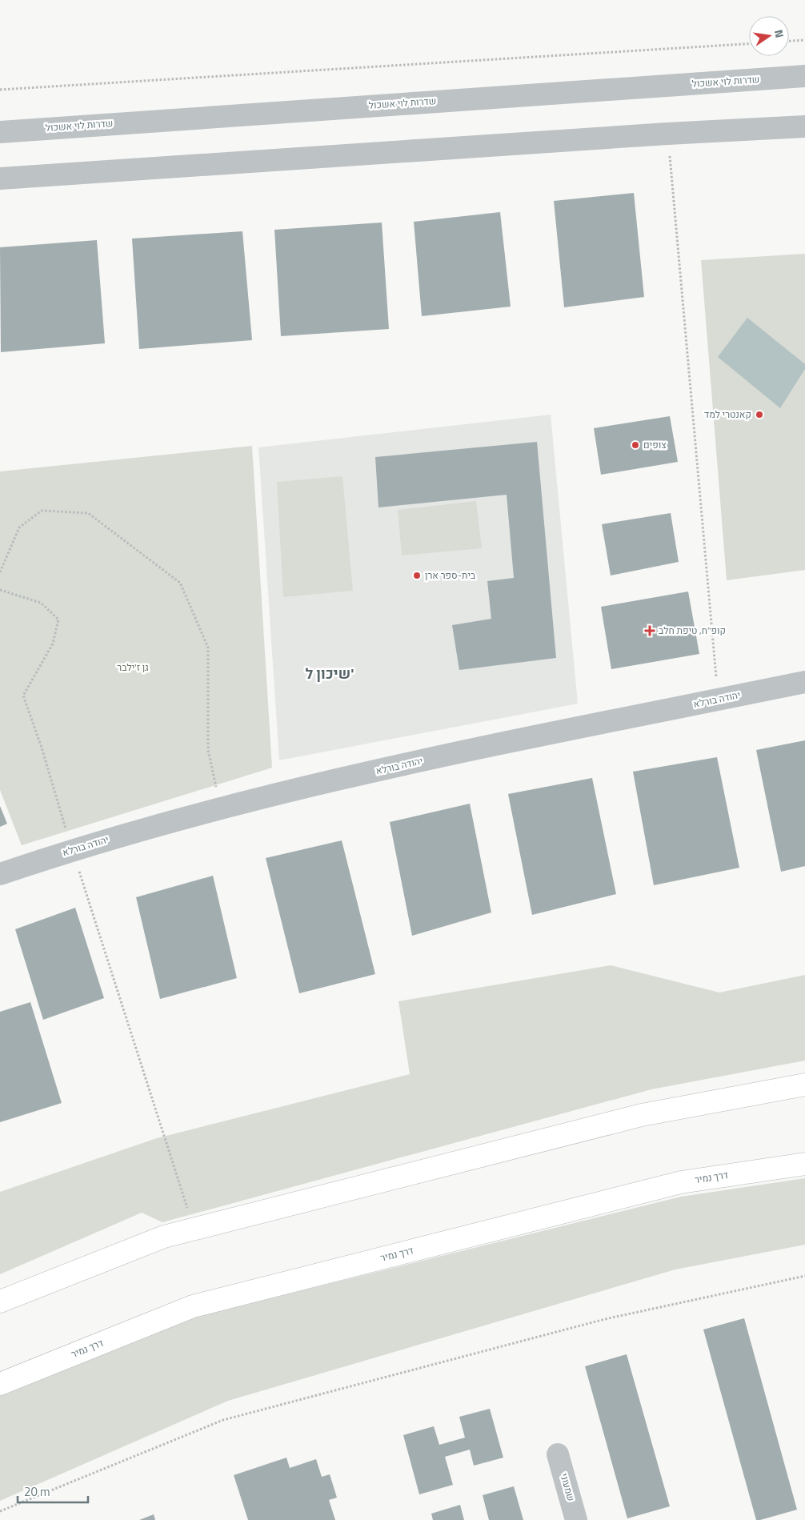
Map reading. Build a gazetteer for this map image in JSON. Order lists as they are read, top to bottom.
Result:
{
  "streets": {
    "highway": ["דרך נמיר"],
    "street": ["שדרות לוי אשכול", "יהודה בורלא", "שמעוני"]
  },
  "districts": ["שיכון ל'"],
  "parks": ["גן ז'ילבר"],
  "places": {
    "other": ["קאנטרי למד", "צופים", "בית-ספר ארן"],
    "health": ["קופ\"ח, טיפת חלב"]
  },
  "scale_bar": "20 m",
  "north": "right"
}
